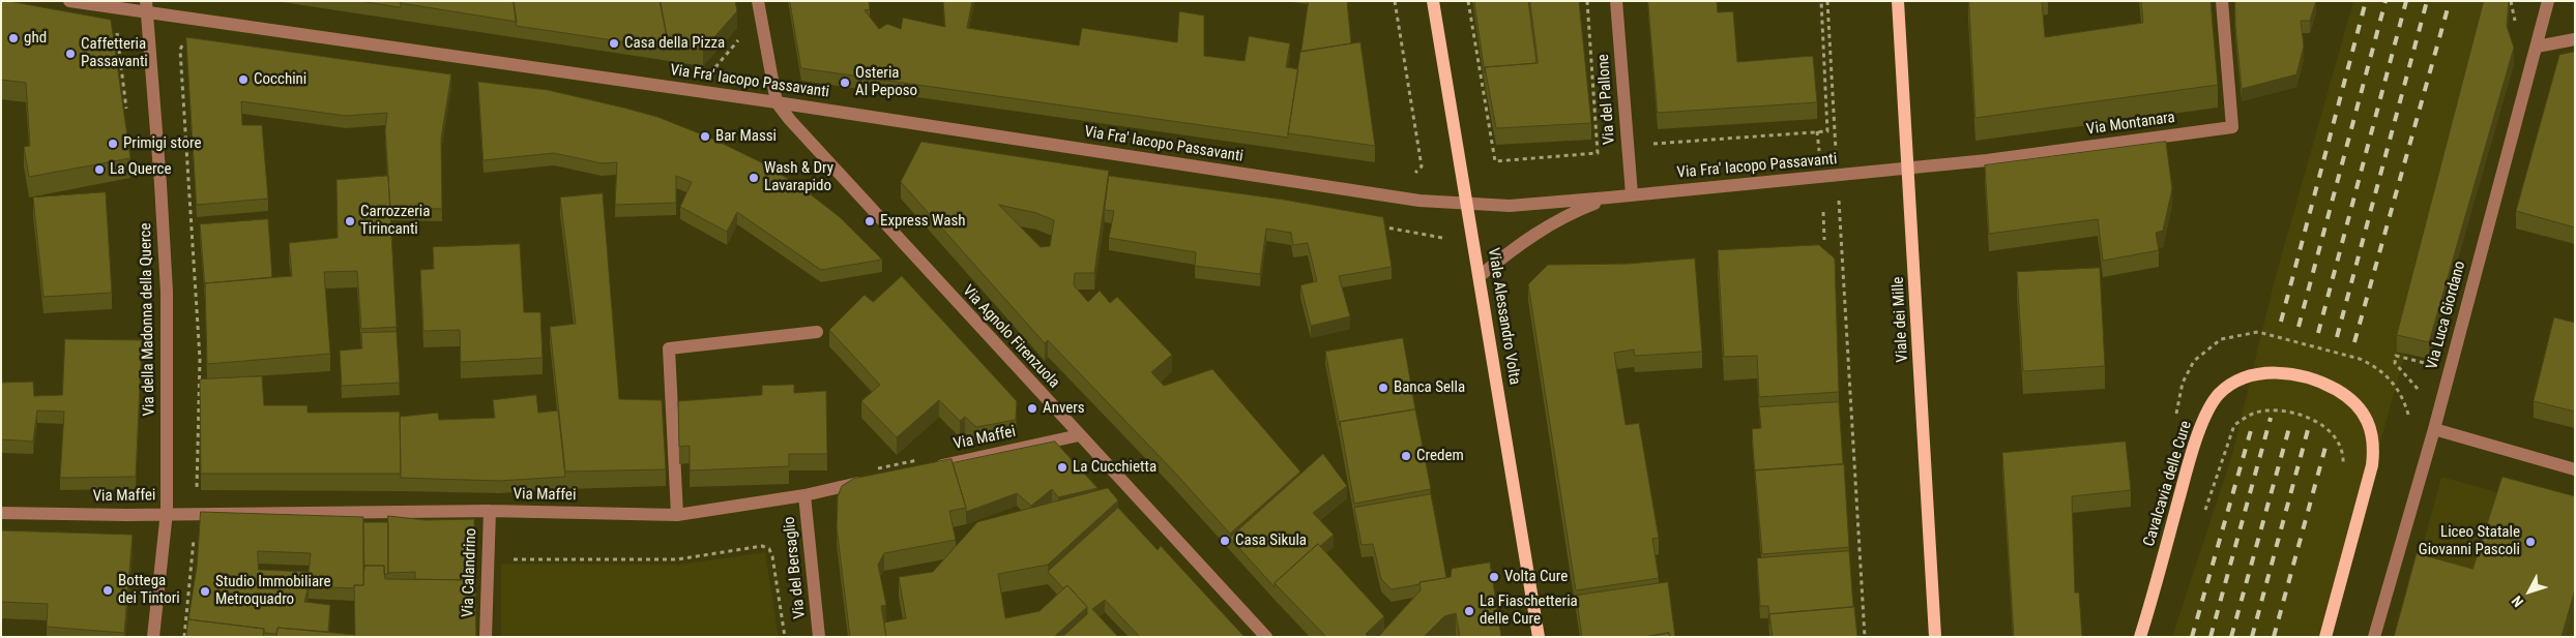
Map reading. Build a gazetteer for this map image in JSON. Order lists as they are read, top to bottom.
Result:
{
  "streets": {
    "main road": ["Viale Alessandro Volta", "Viale dei Mille", "Cavalcavia delle Cure"],
    "street": [
      "Via Fra' Iacopo Passavanti",
      "Via del Pallone",
      "Via Montanara",
      "Via Luca Giordano",
      "Via della Madonna della Querce",
      "Via Agnolo Firenzuola",
      "Via Maffei",
      "Via del Bersaglio",
      "Via Calandrino"
    ]
  },
  "crossings": [
    ["Via Fra' Iacopo Passavanti", "Via del Pallone"],
    ["Via Fra' Iacopo Passavanti", "Via Montanara"],
    ["Via Fra' Iacopo Passavanti", "Viale Alessandro Volta"],
    ["Via Fra' Iacopo Passavanti", "Via della Madonna della Querce"],
    ["Via Fra' Iacopo Passavanti", "Viale dei Mille"],
    ["Via Fra' Iacopo Passavanti", "Via Agnolo Firenzuola"],
    ["Via Montanara", "Viale dei Mille"],
    ["Via della Madonna della Querce", "Via Maffei"],
    ["Via Agnolo Firenzuola", "Via Maffei"],
    ["Via Maffei", "Via del Bersaglio"],
    ["Via Maffei", "Via Calandrino"]
  ],
  "places": [
    "ghd",
    "Casa della Pizza",
    "Caffetteria Passavanti",
    "Cocchini",
    "Osteria Al Peposo",
    "Bar Massi",
    "Primigi store",
    "La Querce",
    "Wash & Dry Lavarapido",
    "Carrozzeria Tirincanti",
    "Express Wash",
    "Banca Sella",
    "Anvers",
    "Credem",
    "La Cucchietta",
    "Casa Sikula",
    "Liceo Statale Giovanni Pascoli",
    "Volta Cure",
    "Bottega dei Tintori",
    "Studio Immobiliare Metroquadro",
    "La Fiaschetteria delle Cure"
  ],
  "north": "bottom left"
}
